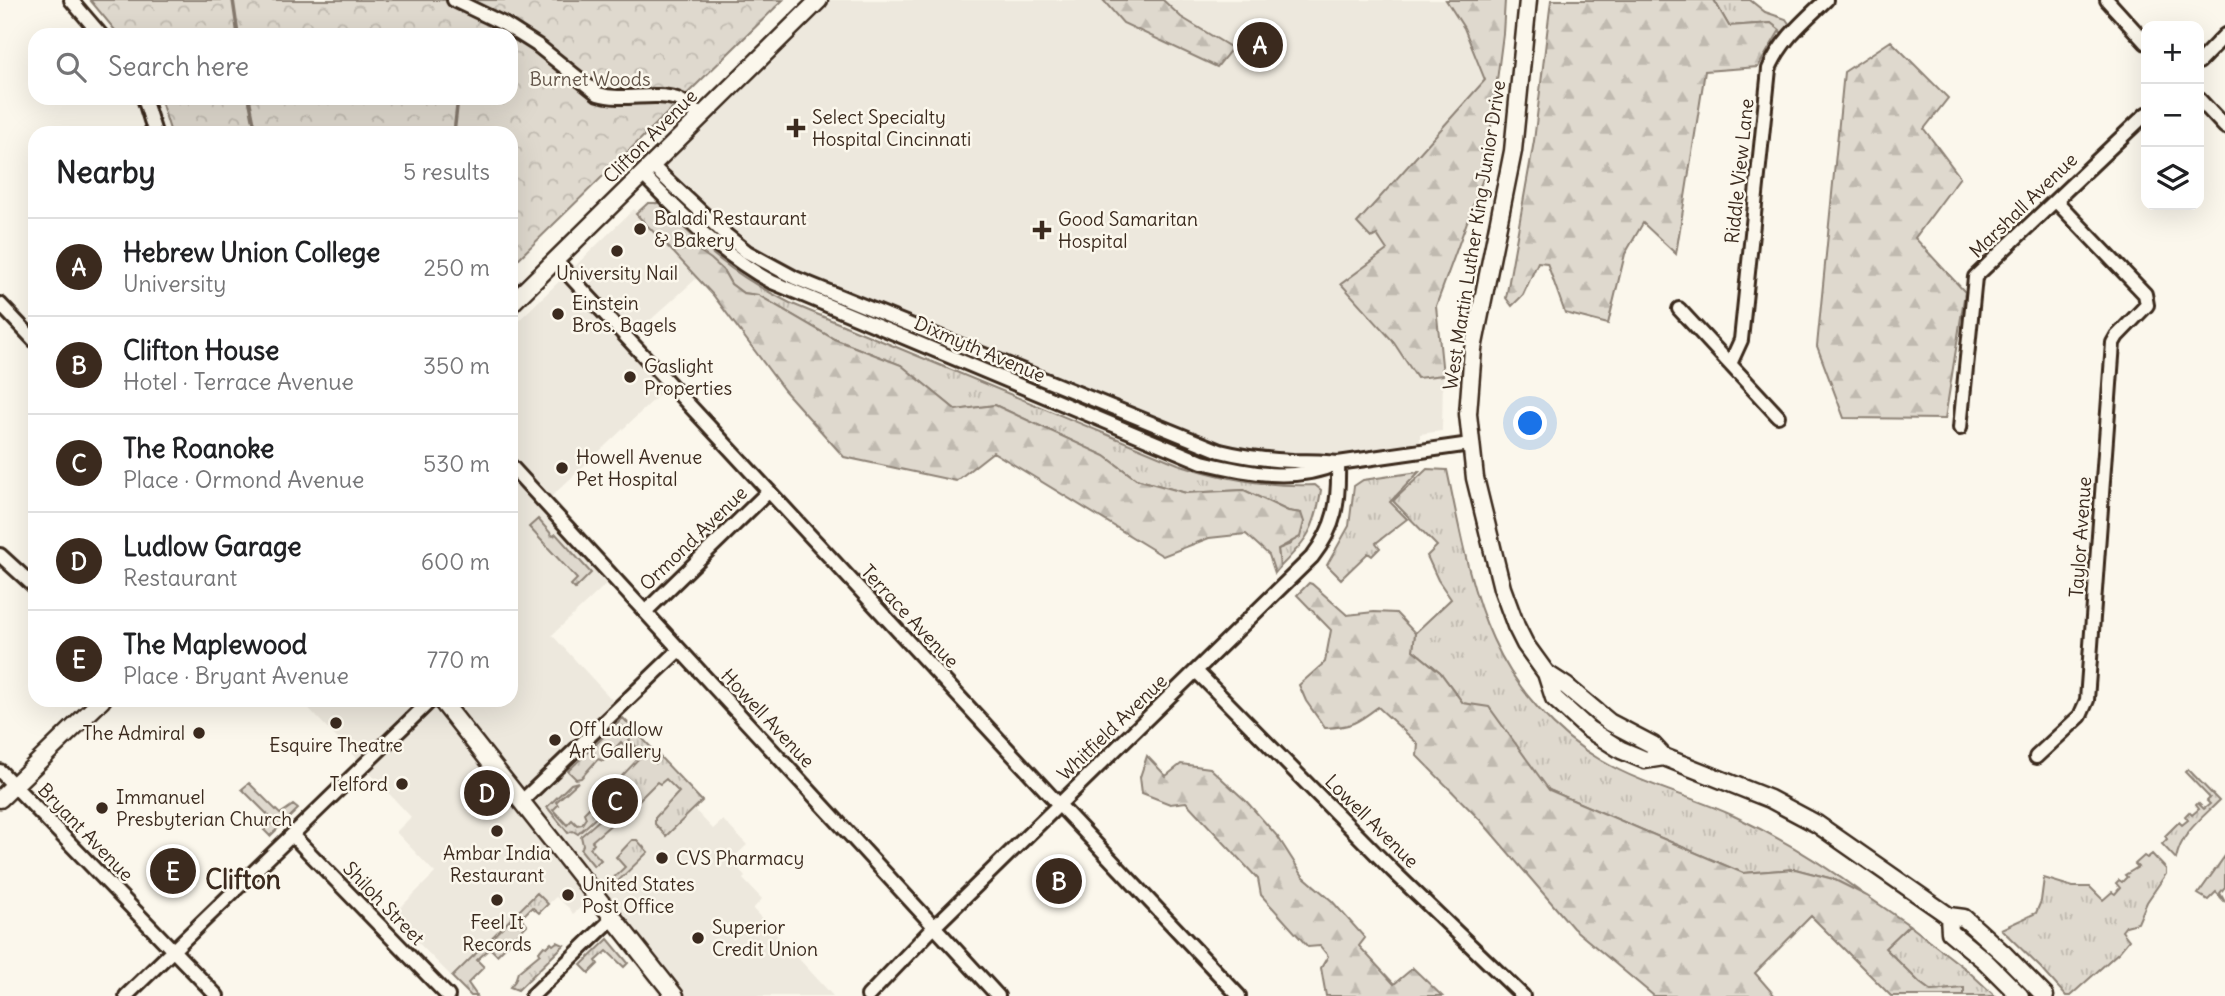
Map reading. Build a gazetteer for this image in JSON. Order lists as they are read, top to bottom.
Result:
{
  "streets": {
    "main road": ["Clifton Avenue", "West Martin Luther King Junior Drive"],
    "street": [
      "Riddle View Lane",
      "Marshall Avenue",
      "Dixmyth Avenue",
      "Taylor Avenue",
      "Ormond Avenue",
      "Terrace Avenue",
      "Howell Avenue",
      "Whitfield Avenue",
      "Lowell Avenue",
      "Bryant Avenue",
      "Shiloh Street"
    ]
  },
  "crossings": [
    ["Clifton Avenue", "Dixmyth Avenue"],
    ["Clifton Avenue", "Terrace Avenue"],
    ["Marshall Avenue", "Taylor Avenue"],
    ["West Martin Luther King Junior Drive", "Dixmyth Avenue"],
    ["Dixmyth Avenue", "Whitfield Avenue"],
    ["Ormond Avenue", "Terrace Avenue"],
    ["Ormond Avenue", "Howell Avenue"],
    ["Terrace Avenue", "Whitfield Avenue"],
    ["Howell Avenue", "Whitfield Avenue"],
    ["Whitfield Avenue", "Lowell Avenue"]
  ],
  "districts": ["Clifton"],
  "parks": ["Burnet Woods"],
  "places": {
    "health": ["Select Specialty Hospital Cincinnati", "Good Samaritan Hospital"],
    "other": [
      "Baladi Restaurant & Bakery",
      "University Nail",
      "Einstein Bros. Bagels",
      "Gaslight Properties",
      "Howell Avenue Pet Hospital",
      "Esquire Theatre",
      "The Admiral",
      "Off Ludlow Art Gallery",
      "Telford",
      "Immanuel Presbyterian Church",
      "Ambar India Restaurant",
      "CVS Pharmacy",
      "United States Post Office",
      "Feel It Records",
      "Superior Credit Union"
    ]
  },
  "page": {
    "pins": [
      "A",
      "D",
      "C",
      "E",
      "B"
    ],
    "map_buttons": ["+", "−"],
    "search": "Search here",
    "heading": ["Nearby", "5 results"],
    "list": [
      {
        "mark": "A",
        "name": "Hebrew Union College",
        "note": "University",
        "value": "250 m"
      },
      {
        "mark": "B",
        "name": "Clifton House",
        "note": "Hotel · Terrace Avenue",
        "value": "350 m"
      },
      {
        "mark": "C",
        "name": "The Roanoke",
        "note": "Place · Ormond Avenue",
        "value": "530 m"
      },
      {
        "mark": "D",
        "name": "Ludlow Garage",
        "note": "Restaurant",
        "value": "600 m"
      },
      {
        "mark": "E",
        "name": "The Maplewood",
        "note": "Place · Bryant Avenue",
        "value": "770 m"
      }
    ]
  }
}
